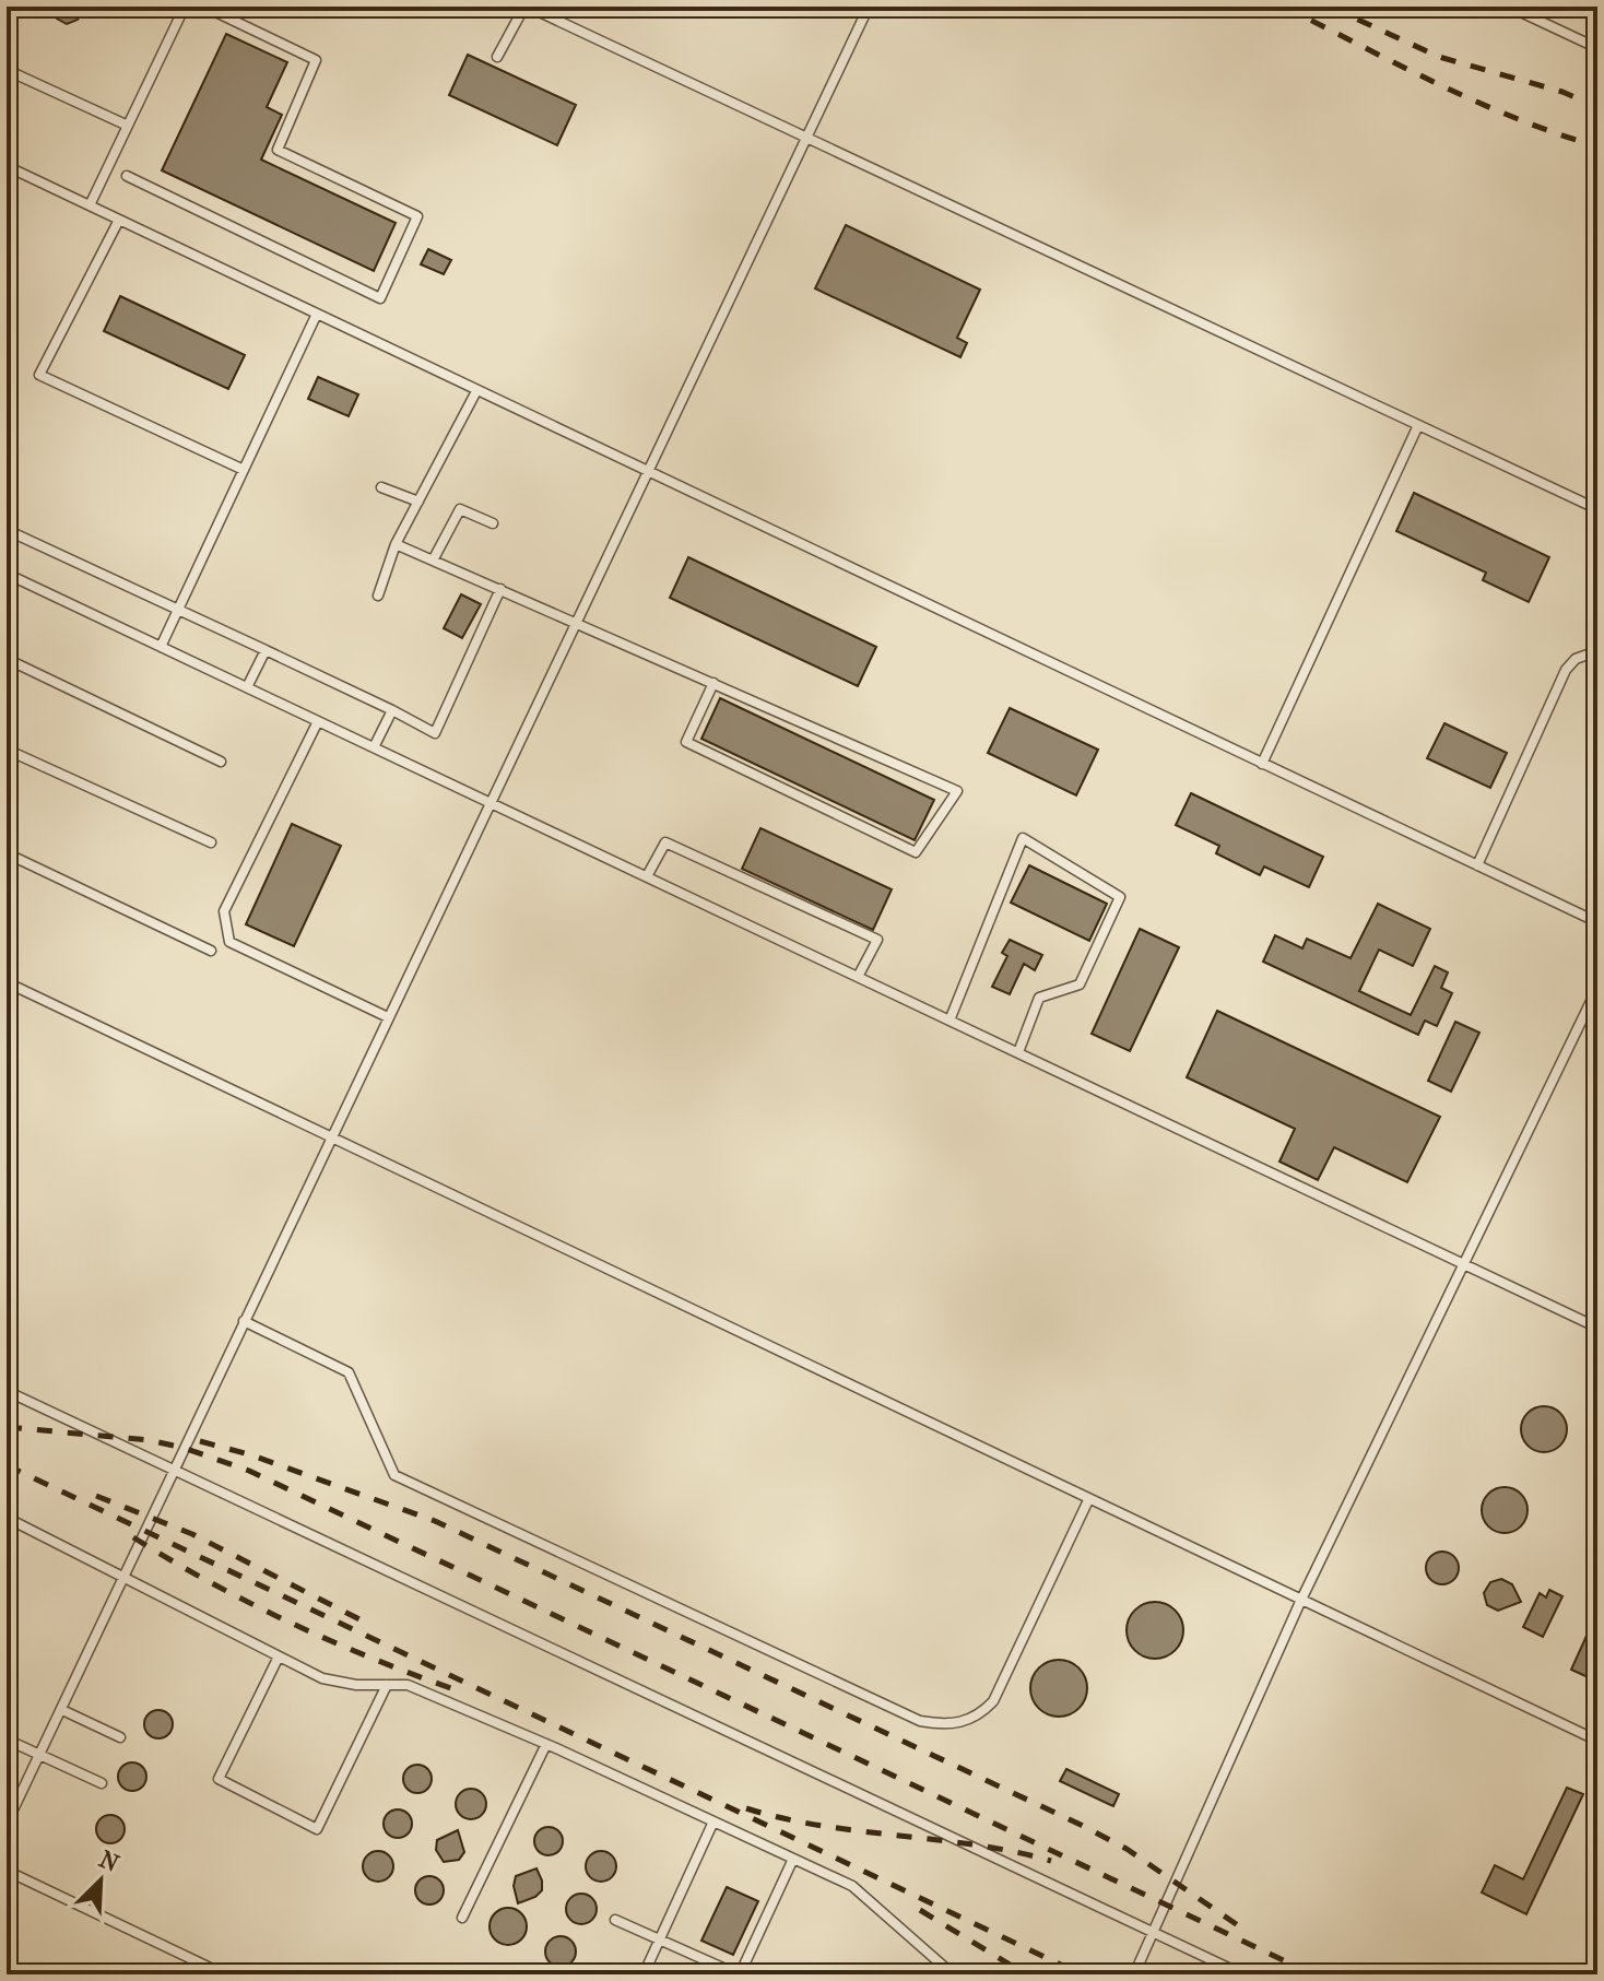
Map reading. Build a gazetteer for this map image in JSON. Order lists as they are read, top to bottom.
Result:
{
  "north": "top right"
}
